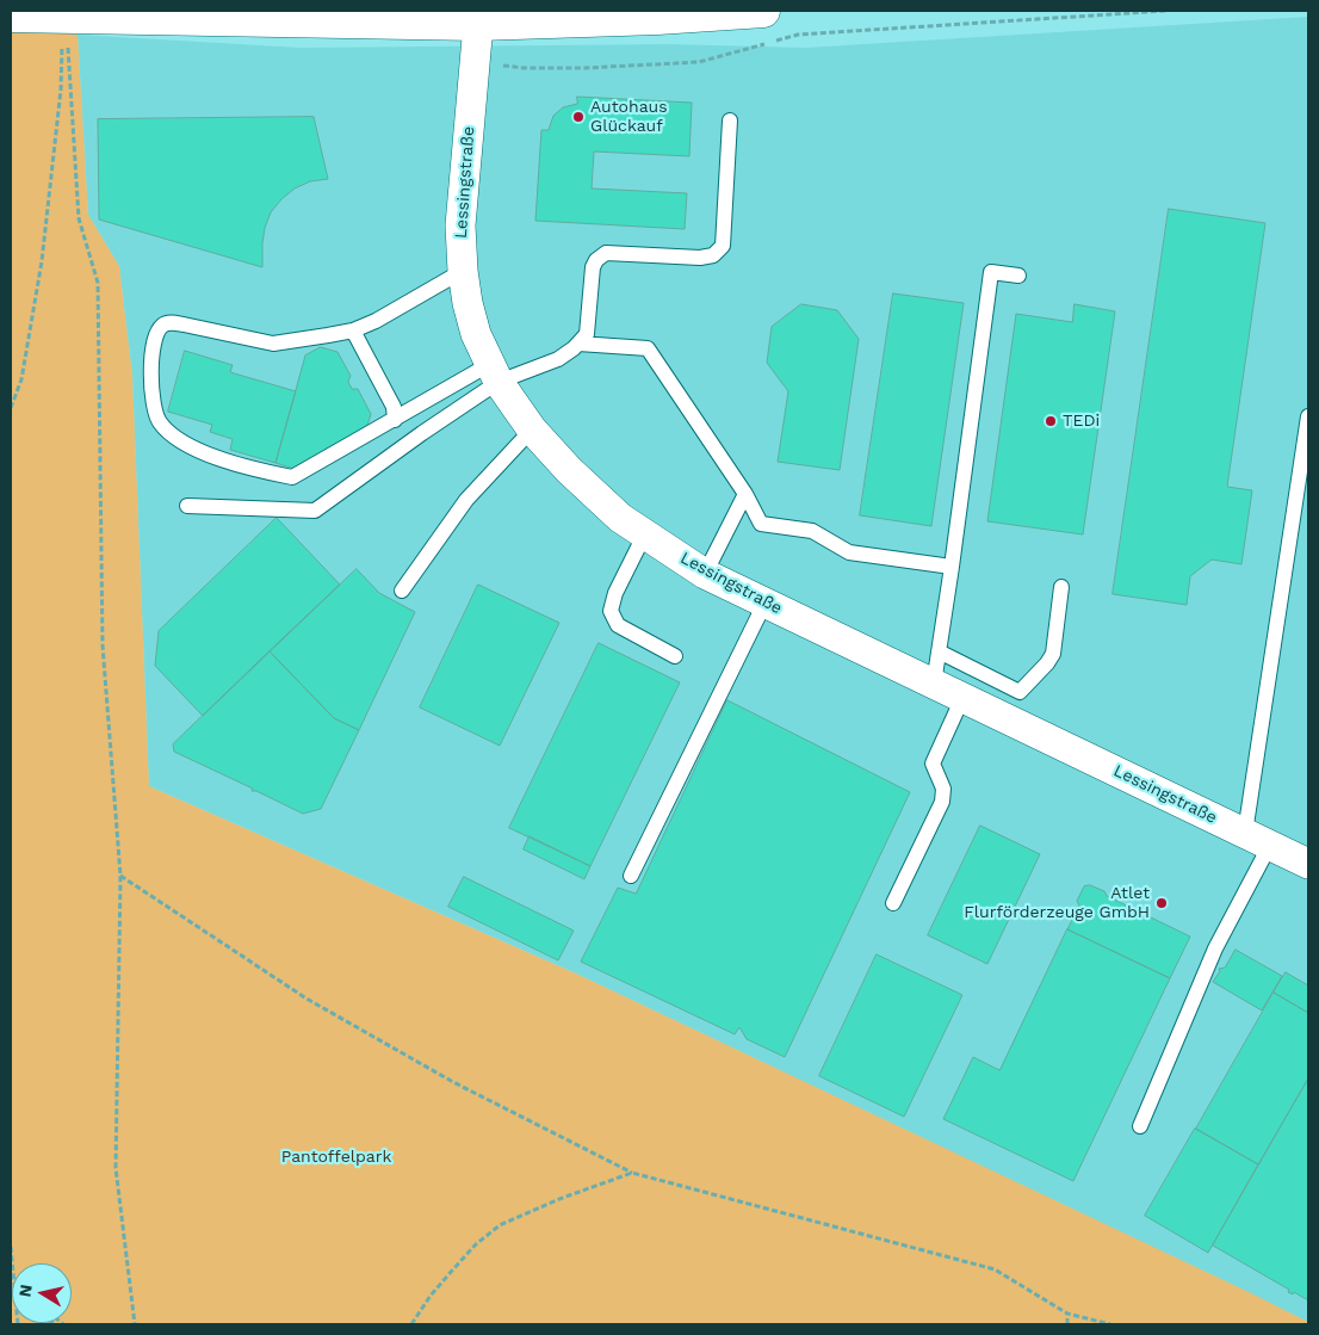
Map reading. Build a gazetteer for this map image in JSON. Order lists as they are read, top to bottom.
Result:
{
  "streets": {
    "street": ["Lessingstraße"]
  },
  "parks": ["Pantoffelpark"],
  "places": ["Autohaus Glückauf", "TEDi", "Atlet Flurförderzeuge GmbH"],
  "north": "left"
}
